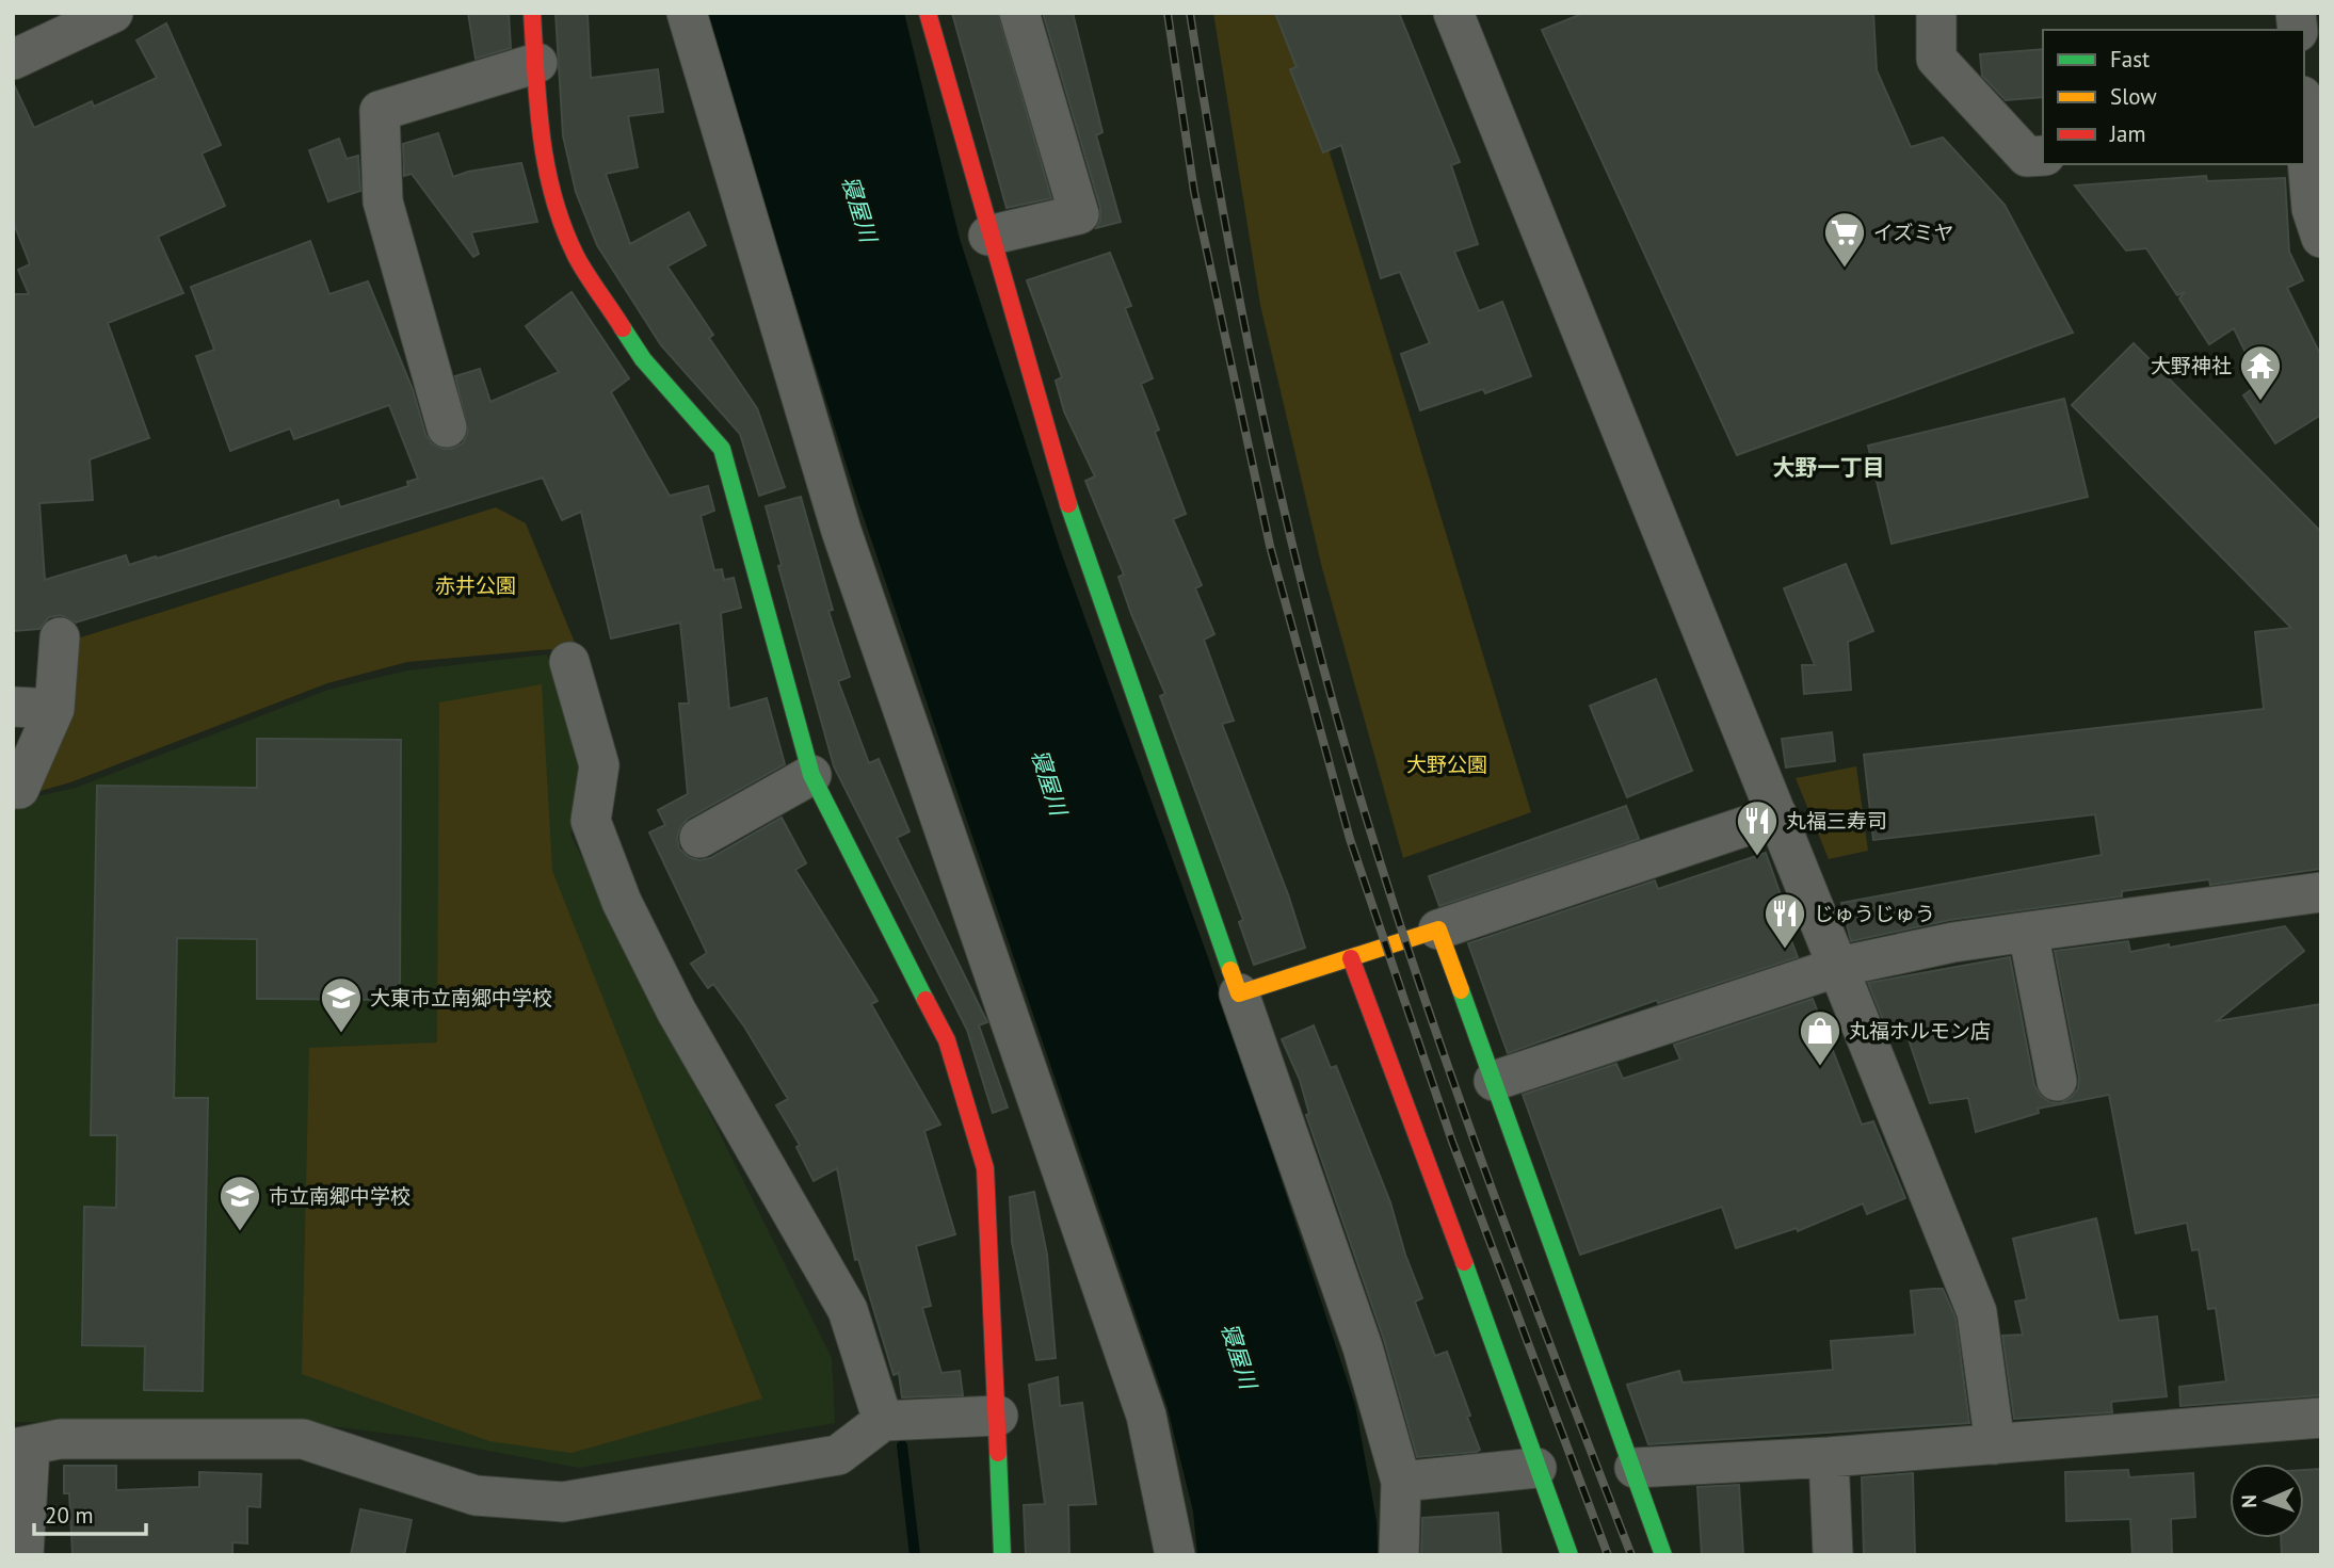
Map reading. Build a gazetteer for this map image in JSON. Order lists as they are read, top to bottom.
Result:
{
  "districts": ["大野一丁目"],
  "water": ["寝屋川"],
  "parks": ["赤井公園", "大野公園"],
  "places": {
    "supermarket": ["イズミヤ"],
    "temple": ["大野神社"],
    "restaurant": ["丸福三寿司", "じゅうじゅう"],
    "school or university": ["大東市立南郷中学校", "市立南郷中学校"],
    "shop": ["丸福ホルモン店"]
  },
  "legend": ["Fast", "Slow", "Jam"],
  "scale_bar": "20 m",
  "north": "left"
}
